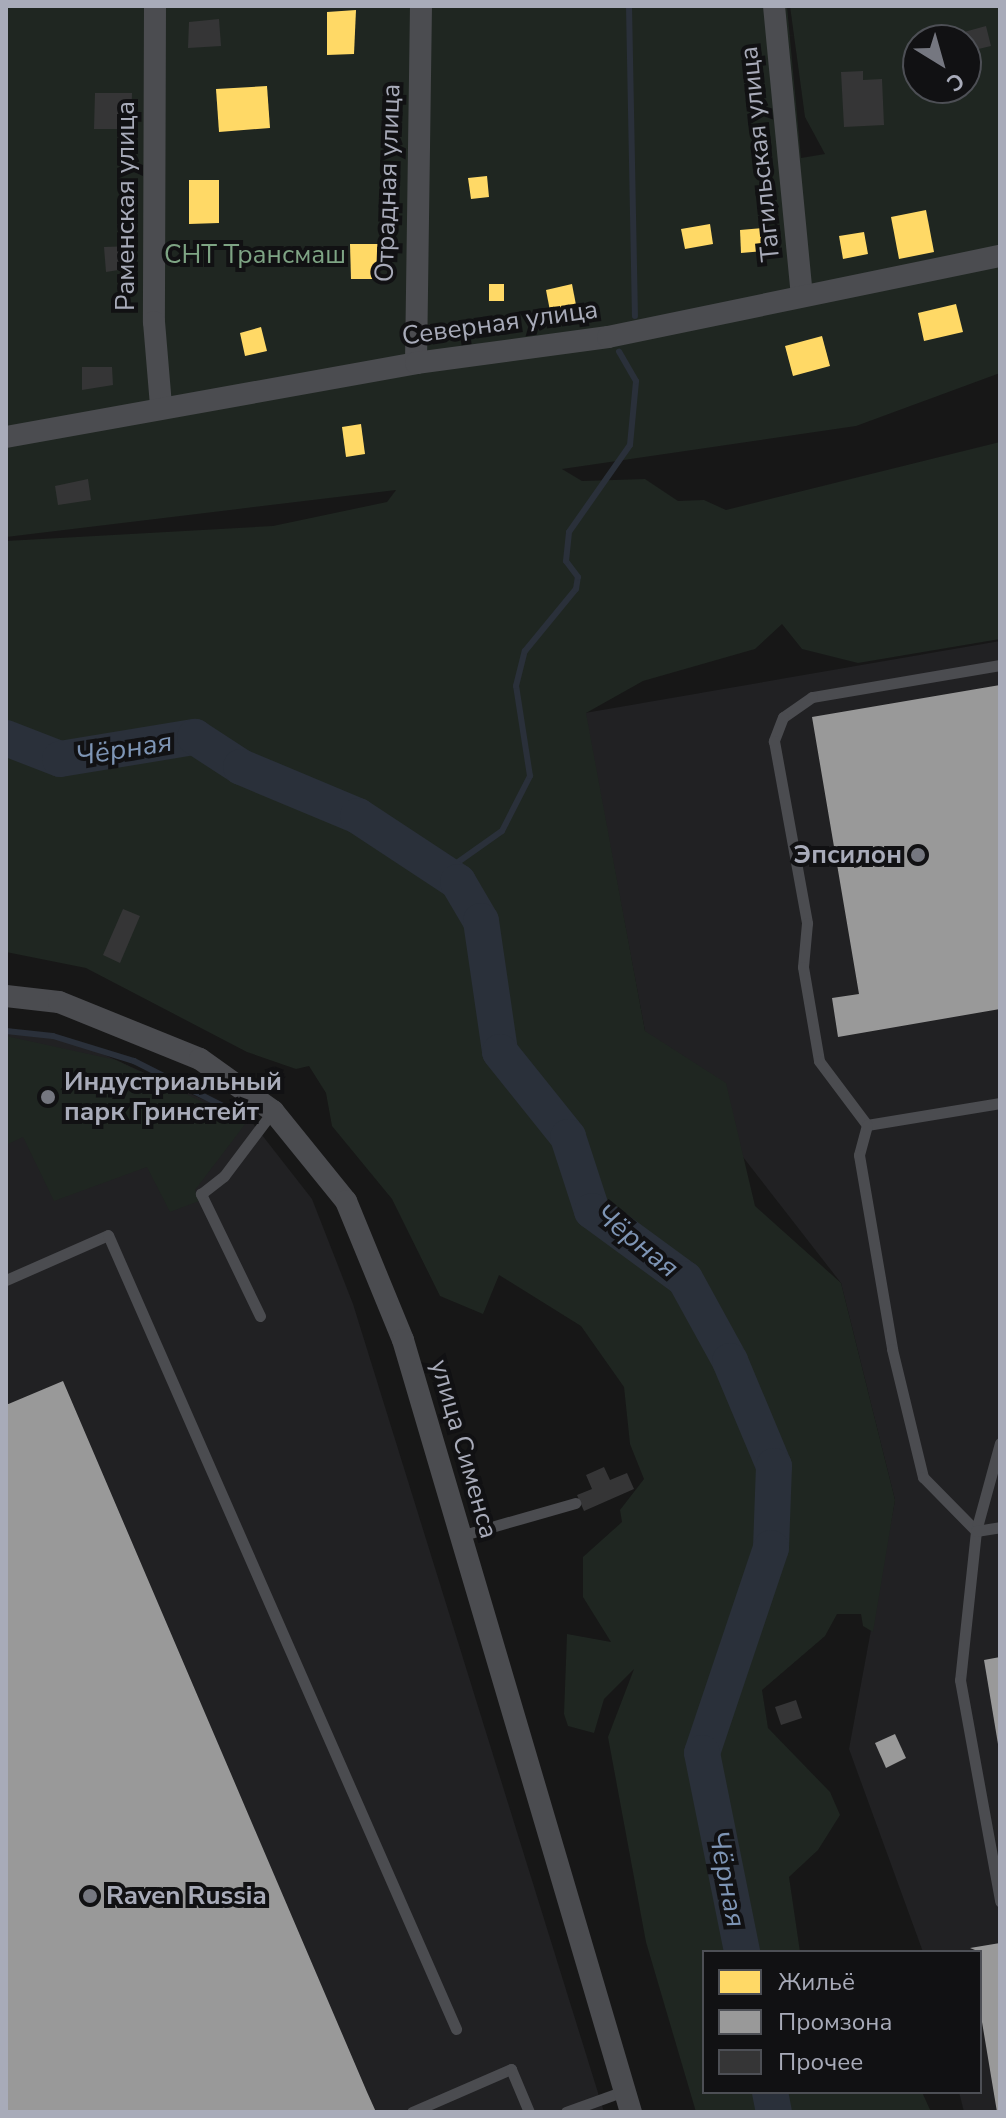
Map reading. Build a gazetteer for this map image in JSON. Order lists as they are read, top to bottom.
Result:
{
  "streets": {
    "street": [
      "Тагильская улица",
      "Отрадная улица",
      "Раменская улица",
      "Северная улица",
      "улица Сименса"
    ]
  },
  "crossings": [
    ["Тагильская улица", "Северная улица"],
    ["Отрадная улица", "Северная улица"],
    ["Раменская улица", "Северная улица"]
  ],
  "water": ["Чёрная"],
  "parks": ["СНТ Трансмаш"],
  "places": ["Эпсилон", "Индустриальный парк Гринстейт", "Raven Russia"],
  "legend": ["Жильё", "Промзона", "Прочее"],
  "north": "bottom right"
}
